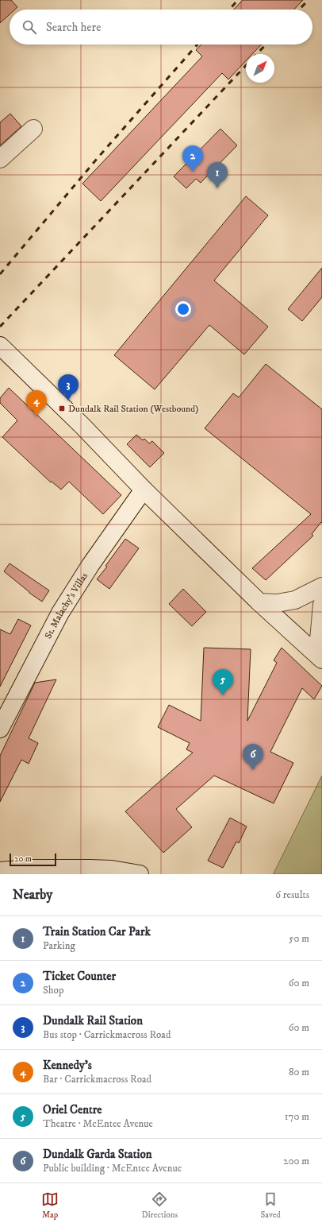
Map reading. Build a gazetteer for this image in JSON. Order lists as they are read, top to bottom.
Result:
{
  "streets": {
    "main road": ["St. Malachy's Villas"]
  },
  "places": {
    "transit": ["Dundalk Rail Station (Westbound)"]
  },
  "scale_bar": "20 m",
  "north": "top right",
  "page": {
    "search": "Search here",
    "pins": [
      "2",
      "1",
      "3",
      "4",
      "5",
      "6"
    ],
    "scale": "20 m",
    "heading": ["Nearby", "6 results"],
    "list": [
      {
        "mark": "1",
        "name": "Train Station Car Park",
        "note": "Parking",
        "value": "50 m"
      },
      {
        "mark": "2",
        "name": "Ticket Counter",
        "note": "Shop",
        "value": "60 m"
      },
      {
        "mark": "3",
        "name": "Dundalk Rail Station",
        "note": "Bus stop · Carrickmacross Road",
        "value": "60 m"
      },
      {
        "mark": "4",
        "name": "Kennedy's",
        "note": "Bar · Carrickmacross Road",
        "value": "80 m"
      },
      {
        "mark": "5",
        "name": "Oriel Centre",
        "note": "Theatre · McEntee Avenue",
        "value": "170 m"
      },
      {
        "mark": "6",
        "name": "Dundalk Garda Station",
        "note": "Public building · McEntee Avenue",
        "value": "200 m"
      }
    ],
    "nav": ["Map", "Directions", "Saved"]
  }
}
